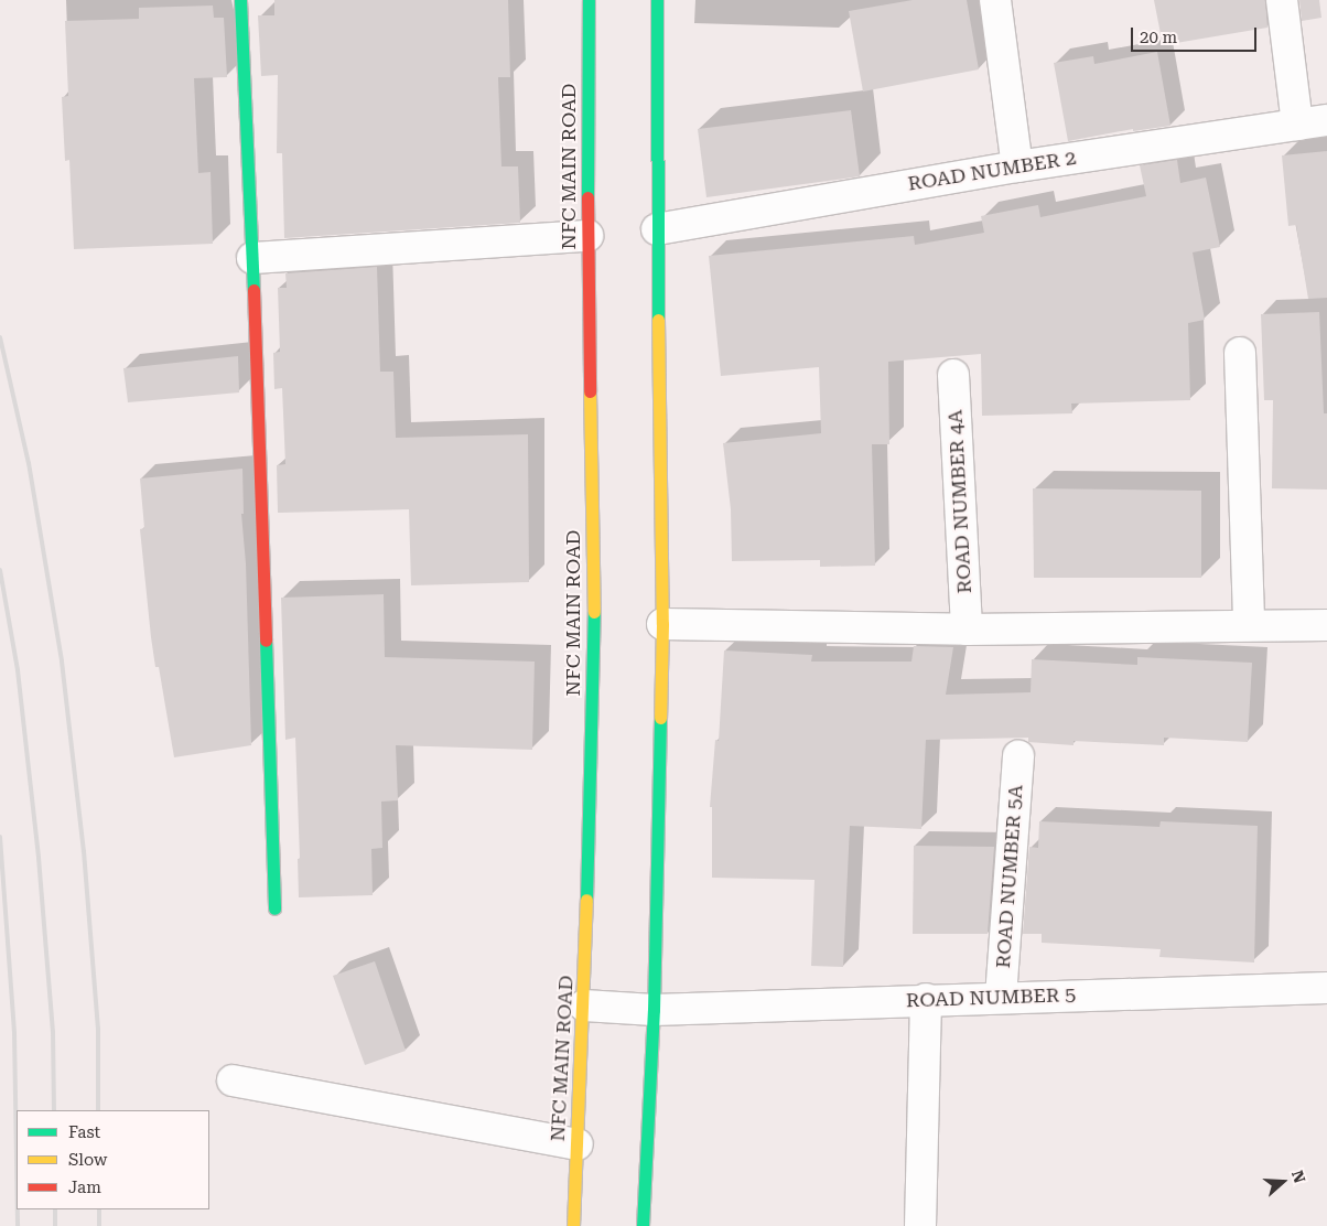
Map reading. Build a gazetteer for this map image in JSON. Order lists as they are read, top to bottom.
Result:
{
  "streets": {
    "main road": ["NFC MAIN ROAD"],
    "street": [
      "ROAD NUMBER 2",
      "ROAD NUMBER 4A",
      "ROAD NUMBER 5A",
      "ROAD NUMBER 5"
    ]
  },
  "crossings": [
    ["NFC MAIN ROAD", "ROAD NUMBER 5"],
    ["ROAD NUMBER 5A", "ROAD NUMBER 5"]
  ],
  "legend": ["Fast", "Slow", "Jam"],
  "scale_bar": "20 m",
  "north": "right"
}
